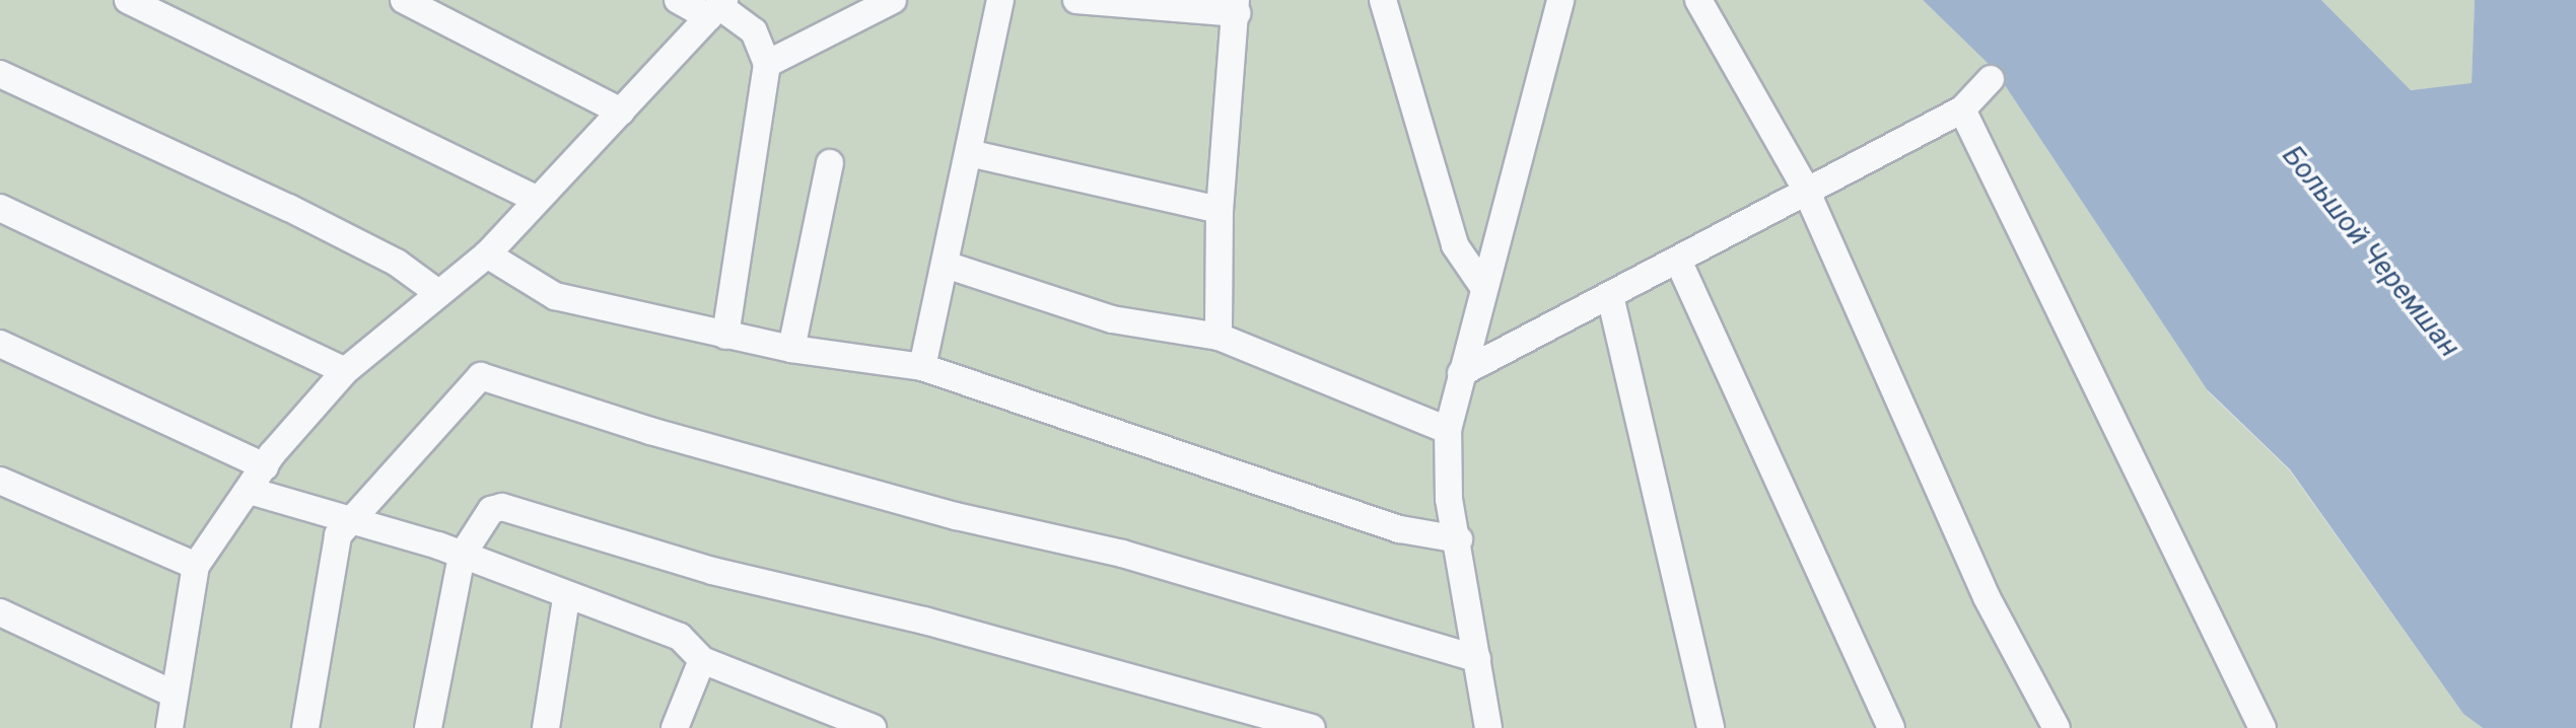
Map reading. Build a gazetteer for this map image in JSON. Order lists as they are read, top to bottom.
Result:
{
  "water": ["Большой Черемшан"]
}
